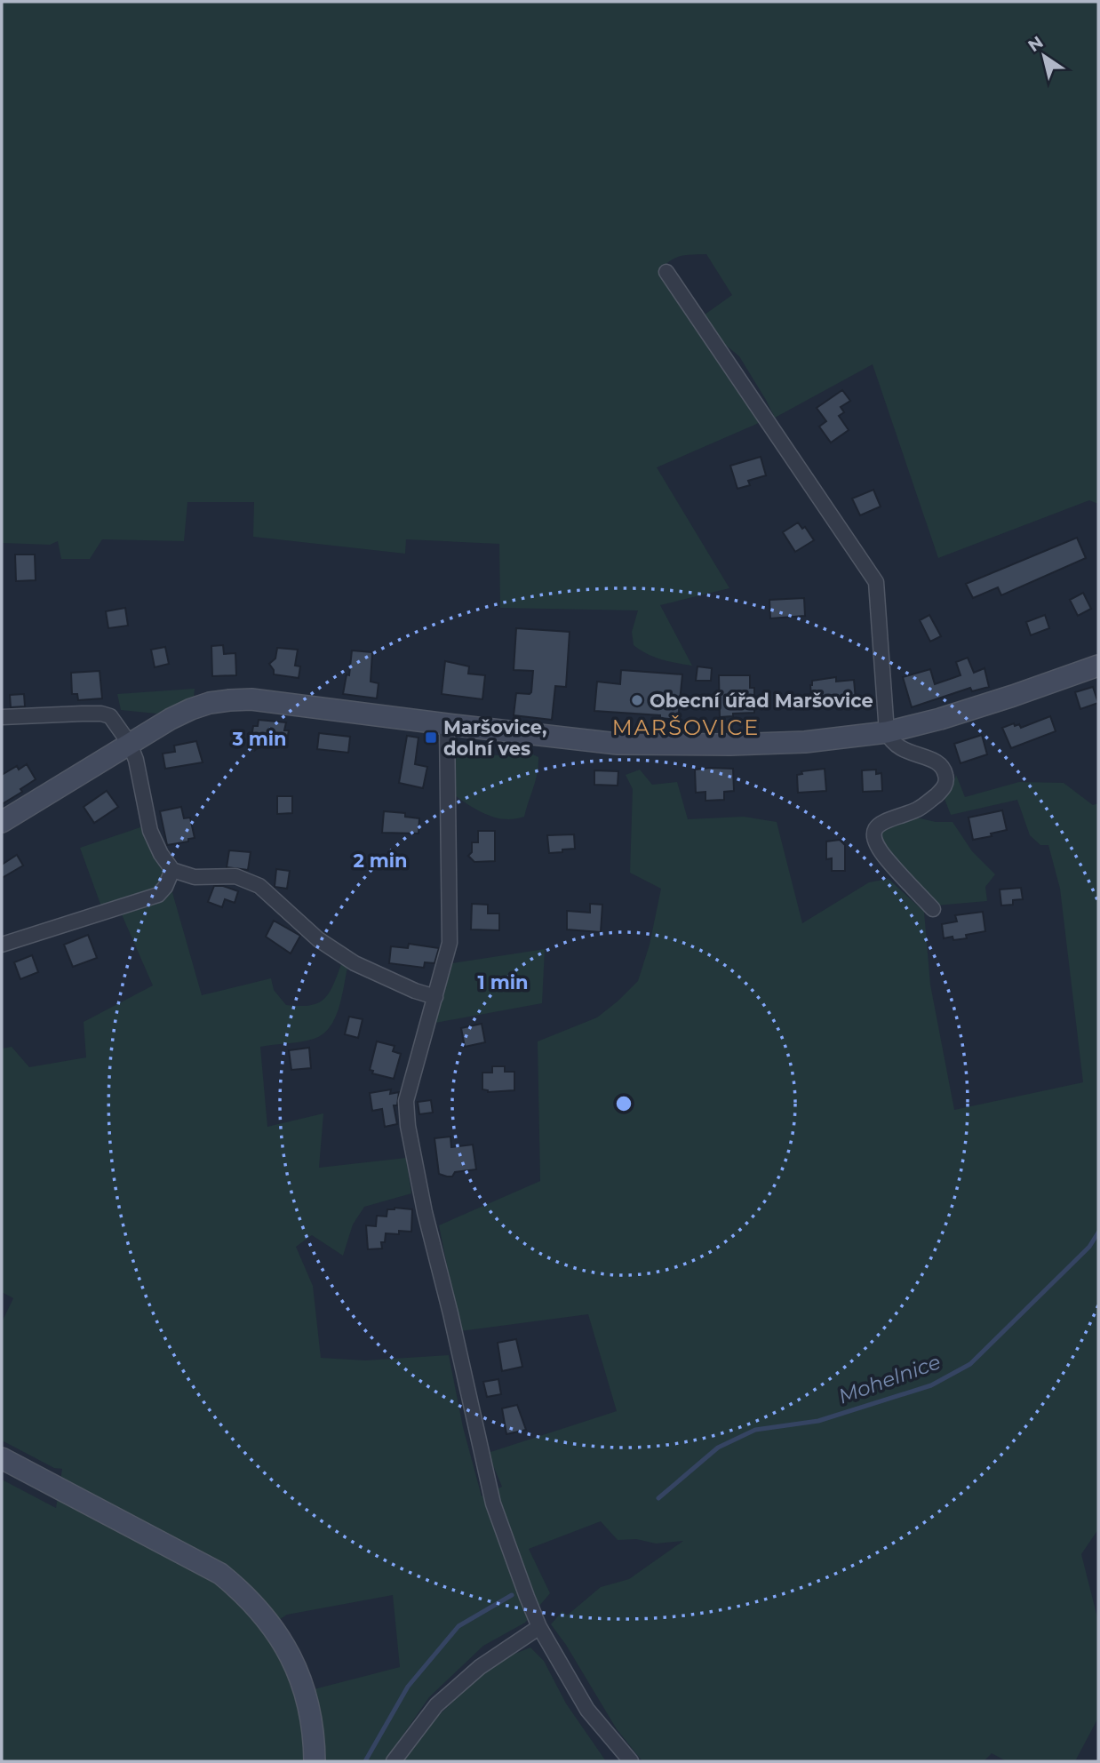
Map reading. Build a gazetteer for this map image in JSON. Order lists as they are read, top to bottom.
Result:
{
  "districts": ["MARŠOVICE"],
  "water": ["Mohelnice"],
  "places": {
    "other": ["Obecní úřad Maršovice"],
    "transit": ["Maršovice, dolní ves"]
  },
  "north": "top left",
  "rings": ["3 min", "2 min", "1 min"]
}
